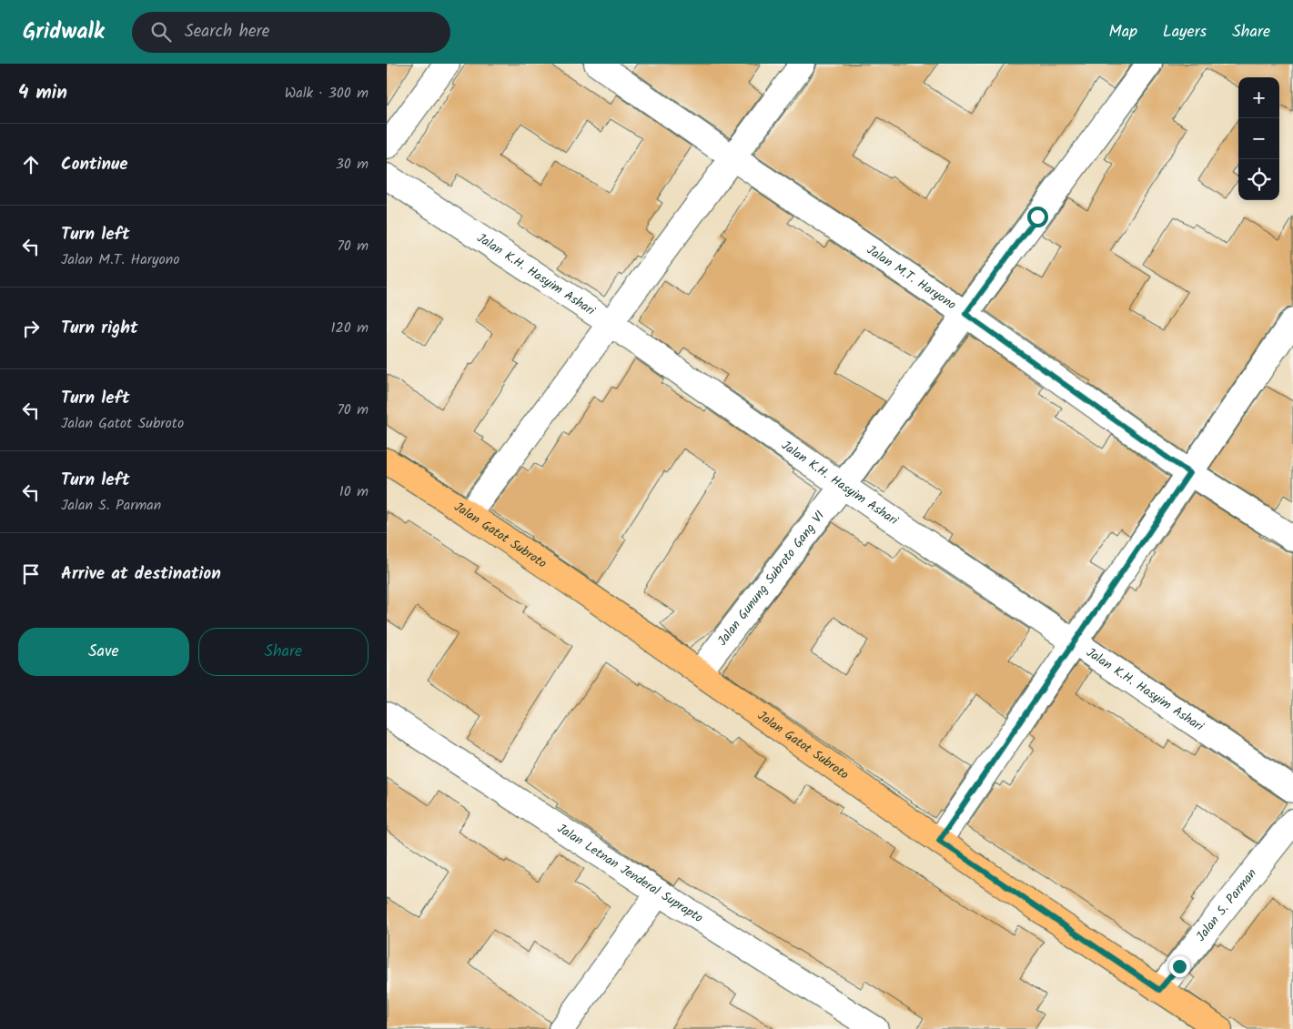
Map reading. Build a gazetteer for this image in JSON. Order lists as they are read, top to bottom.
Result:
{
  "streets": {
    "main road": ["Jalan Gatot Subroto"],
    "street": [
      "Jalan K.H. Hasyim Ashari",
      "Jalan M.T. Haryono",
      "Jalan Gunung Subroto Gang VI",
      "Jalan Letnan Jenderal Suprapto",
      "Jalan S. Parman"
    ]
  },
  "crossings": [
    ["Jalan K.H. Hasyim Ashari", "Jalan Gunung Subroto Gang VI"],
    ["Jalan M.T. Haryono", "Jalan Gunung Subroto Gang VI"],
    ["Jalan Gatot Subroto", "Jalan Gunung Subroto Gang VI"],
    ["Jalan Gatot Subroto", "Jalan S. Parman"]
  ],
  "page": {
    "header": "Gridwalk",
    "search": "Search here",
    "nav": ["Map", "Layers", "Share"],
    "heading": ["4 min", "Walk · 300 m"],
    "map_buttons": ["+", "−"],
    "list": [
      ["Continue", "30 m"],
      ["Turn left", "Jalan M.T. Haryono", "70 m"],
      ["Turn right", "120 m"],
      ["Turn left", "Jalan Gatot Subroto", "70 m"],
      ["Turn left", "Jalan S. Parman", "10 m"],
      "Arrive at destination"
    ],
    "buttons": ["Save", "Share"]
  }
}
